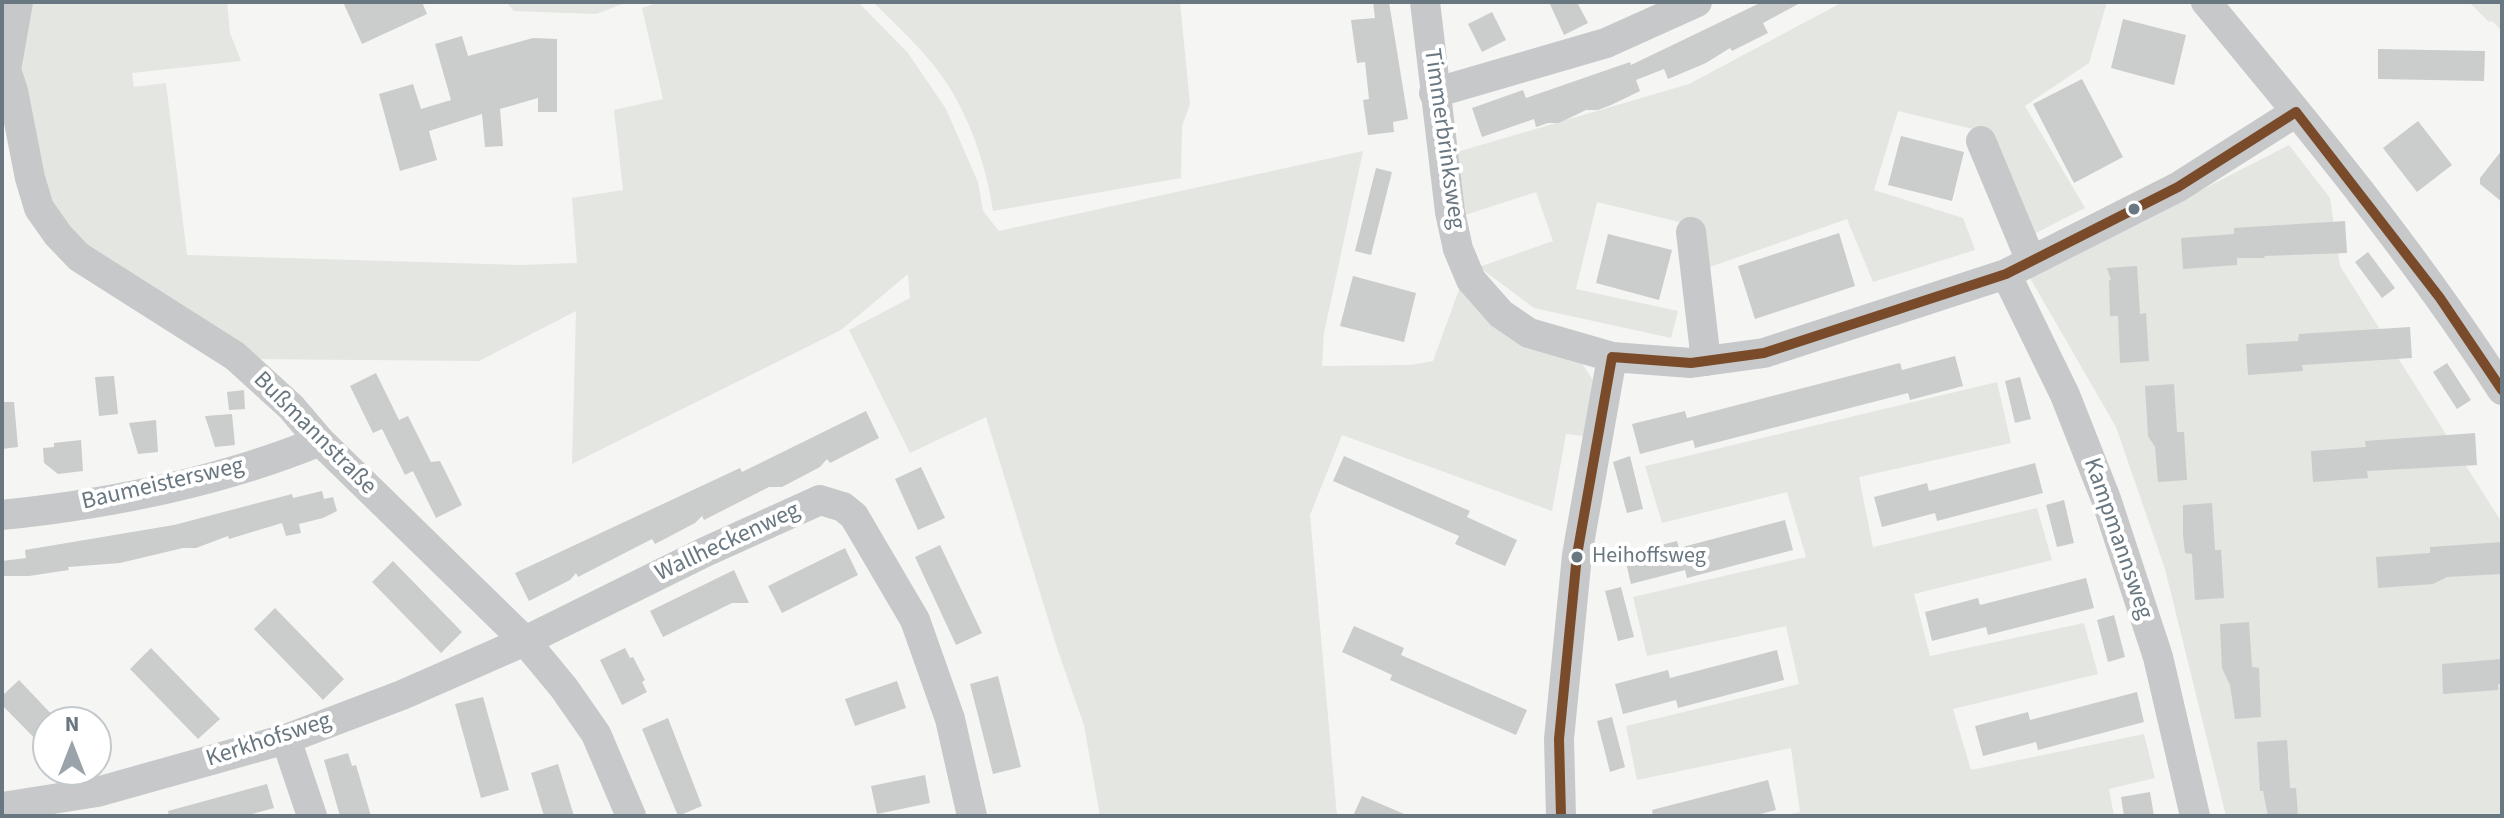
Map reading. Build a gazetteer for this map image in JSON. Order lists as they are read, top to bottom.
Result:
{
  "streets": {
    "street": [
      "Timmerbrinksweg",
      "Bußmannstraße",
      "Baumeistersweg",
      "Kampmannsweg",
      "Wallheckenweg",
      "Kerkhofsweg"
    ]
  },
  "crossings": [
    ["Timmerbrinksweg", "Kampmannsweg"],
    ["Bußmannstraße", "Baumeistersweg"],
    ["Bußmannstraße", "Wallheckenweg"],
    ["Bußmannstraße", "Kerkhofsweg"],
    ["Wallheckenweg", "Kerkhofsweg"]
  ],
  "places": ["Heihoffsweg"],
  "north": "top"
}
